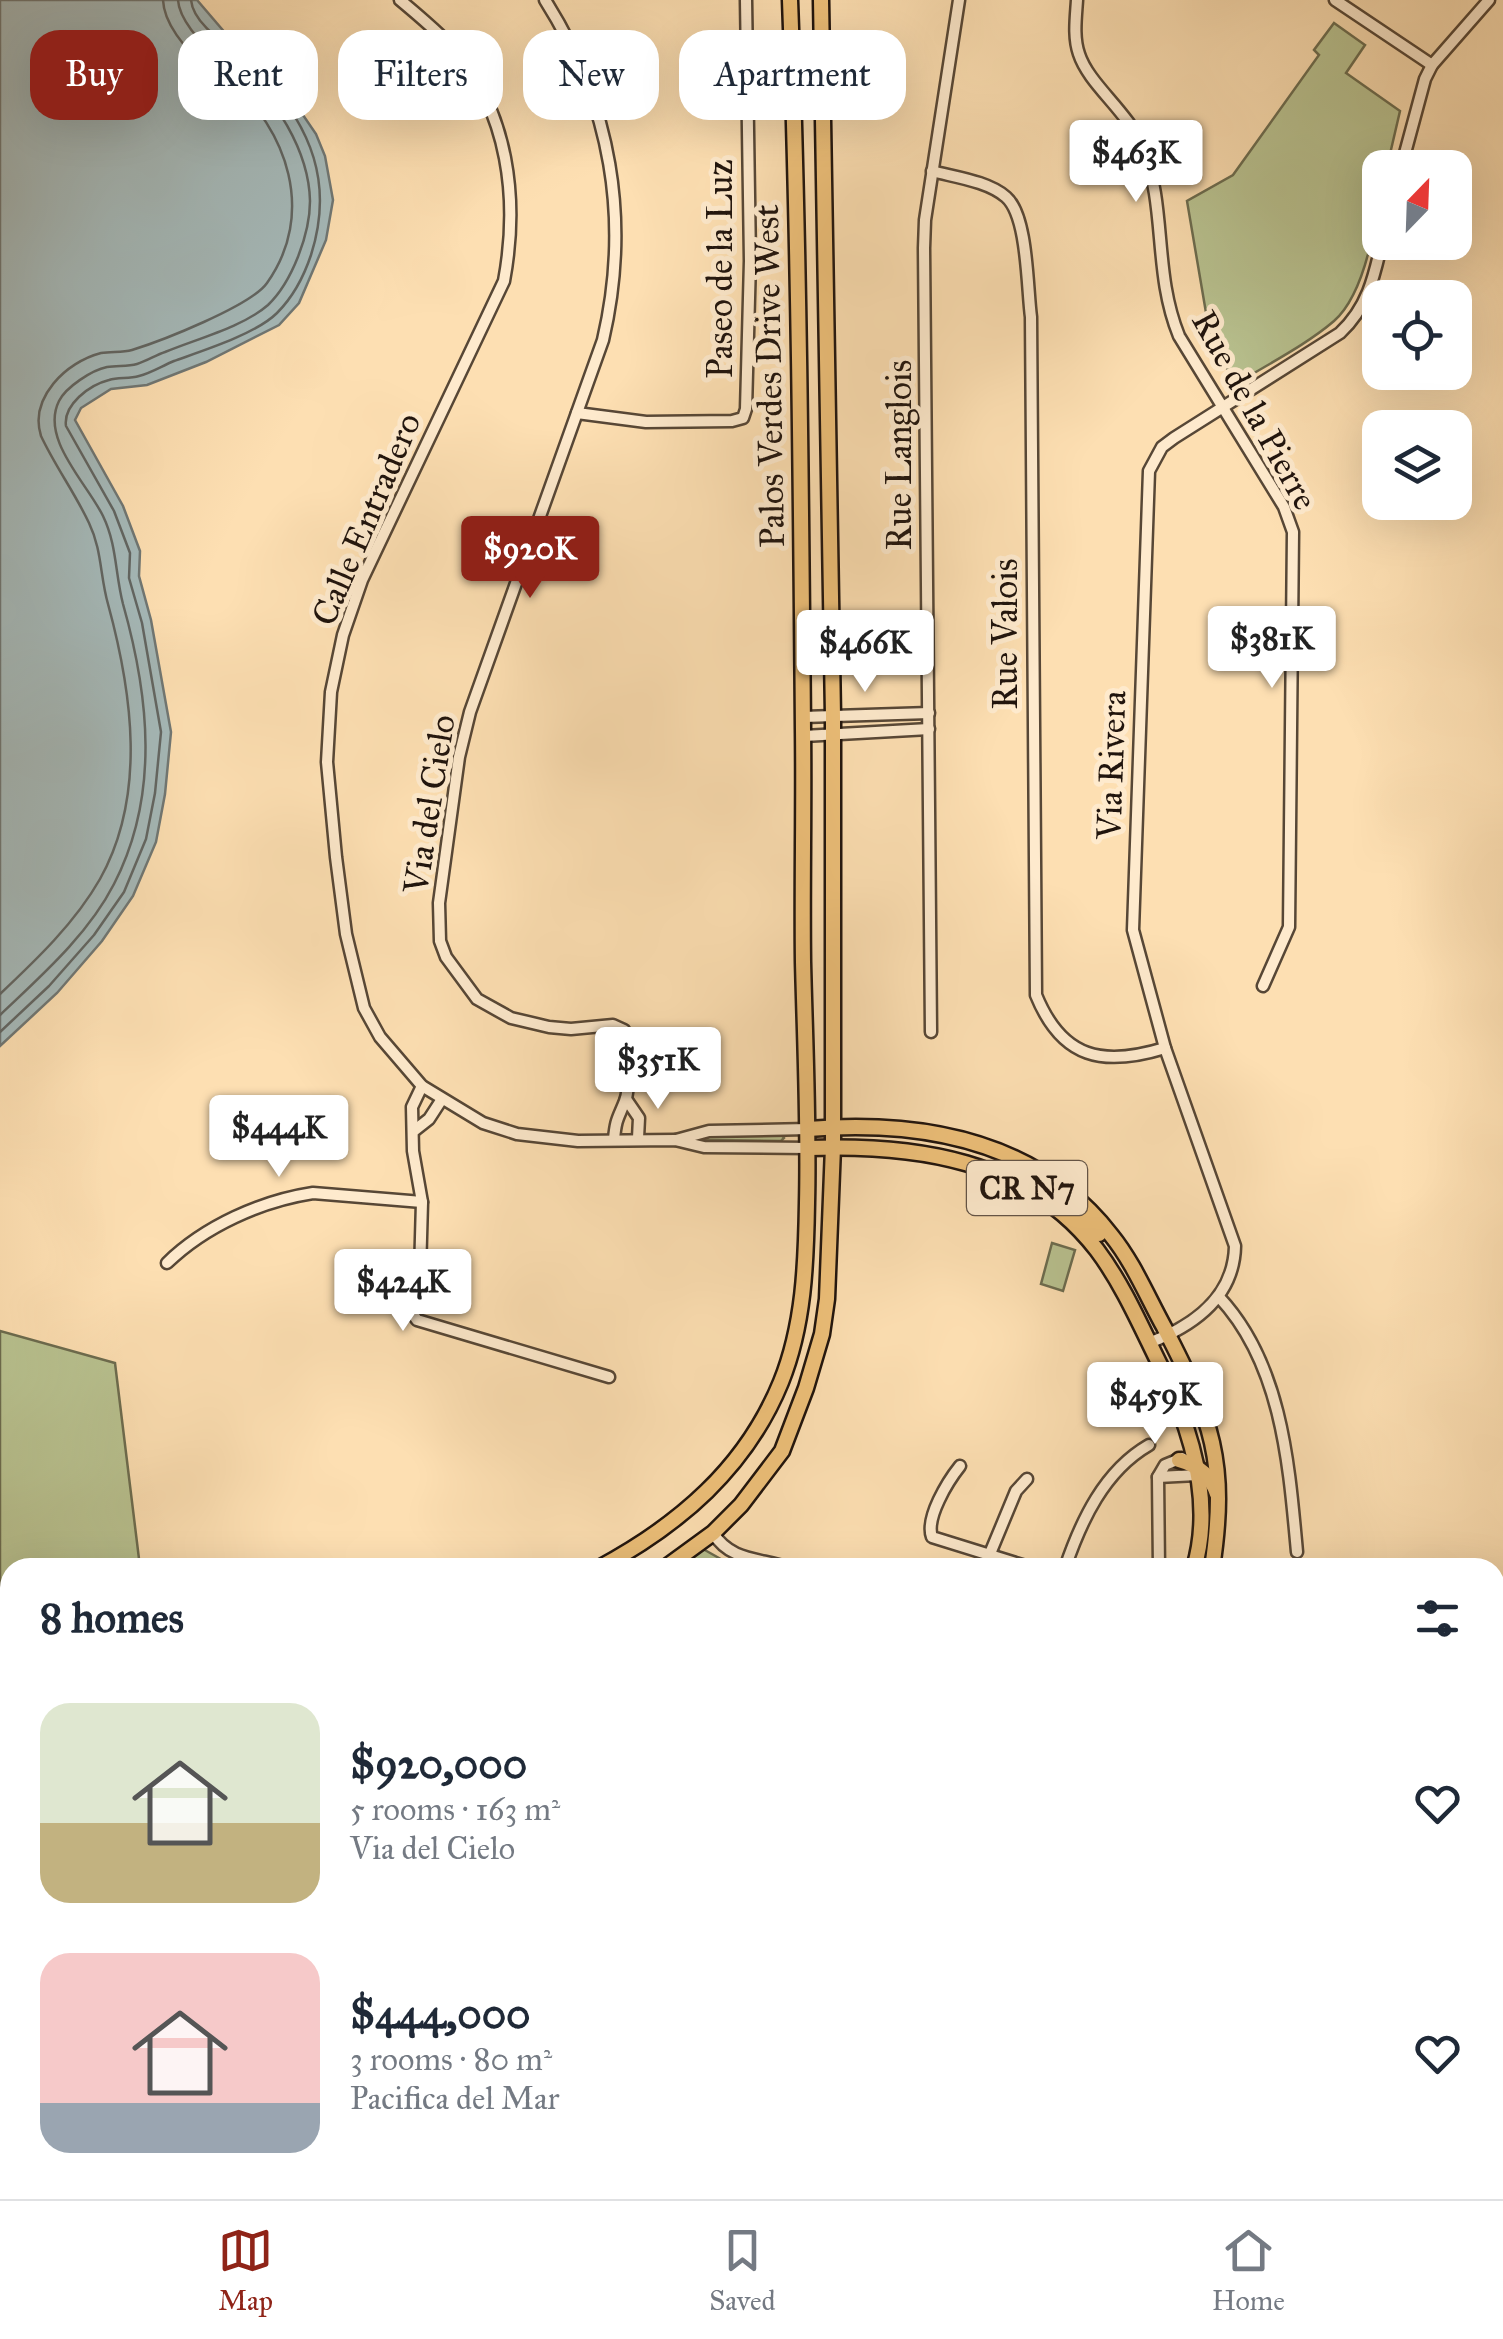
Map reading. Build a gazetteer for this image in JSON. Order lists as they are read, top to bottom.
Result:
{
  "streets": {
    "main road": ["Palos Verdes Drive West", "CR N7"],
    "street": [
      "Paseo de la Luz",
      "Rue de la Pierre",
      "Rue Langlois",
      "Calle Entradero",
      "Rue Valois",
      "Via Rivera",
      "Via del Cielo"
    ]
  },
  "crossings": [
    ["Paseo de la Luz", "Via del Cielo"],
    ["Palos Verdes Drive West", "CR N7"],
    ["Rue de la Pierre", "Via Rivera"],
    ["Rue Langlois", "Rue Valois"],
    ["Calle Entradero", "Via del Cielo"],
    ["Rue Valois", "Via Rivera"]
  ],
  "north": "top right",
  "page": {
    "chip": [
      "Buy",
      "Rent",
      "Filters",
      "New",
      "Apartment"
    ],
    "price": [
      "$463K",
      "$920K",
      "$381K",
      "$466K",
      "$351K",
      "$444K",
      "$424K",
      "$459K"
    ],
    "heading": "8 homes",
    "list": [
      {
        "name": "$920,000",
        "note": "5 rooms · 163 m² · Via del Cielo"
      },
      {
        "name": "$444,000",
        "note": "3 rooms · 80 m² · Pacifica del Mar"
      }
    ],
    "tabs": ["Map", "Saved", "Home"]
  }
}
